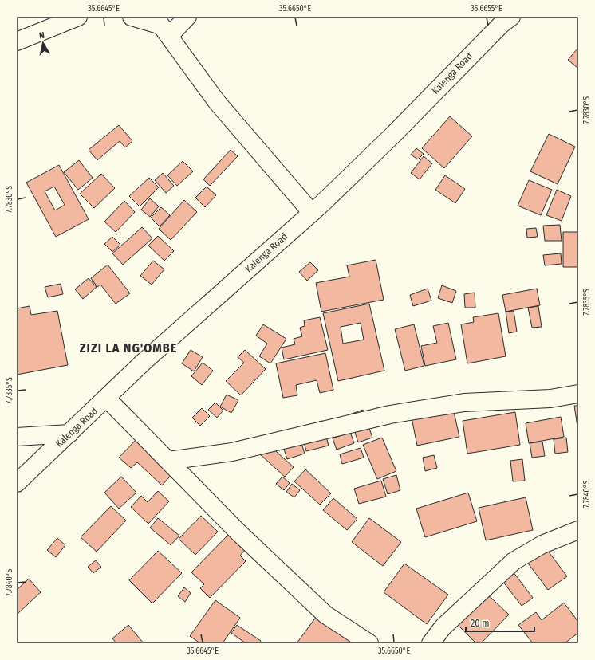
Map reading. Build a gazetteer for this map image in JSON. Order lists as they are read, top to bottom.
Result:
{
  "streets": {
    "street": ["Kalenga Road"]
  },
  "districts": ["ZIZI LA NG'OMBE"],
  "scale_bar": "20 m",
  "north": "top",
  "coordinates": [
    "35.6645°E",
    "35.6650°E",
    "35.6655°E",
    "7.7830°S",
    "7.7835°S",
    "7.7840°S"
  ]
}
